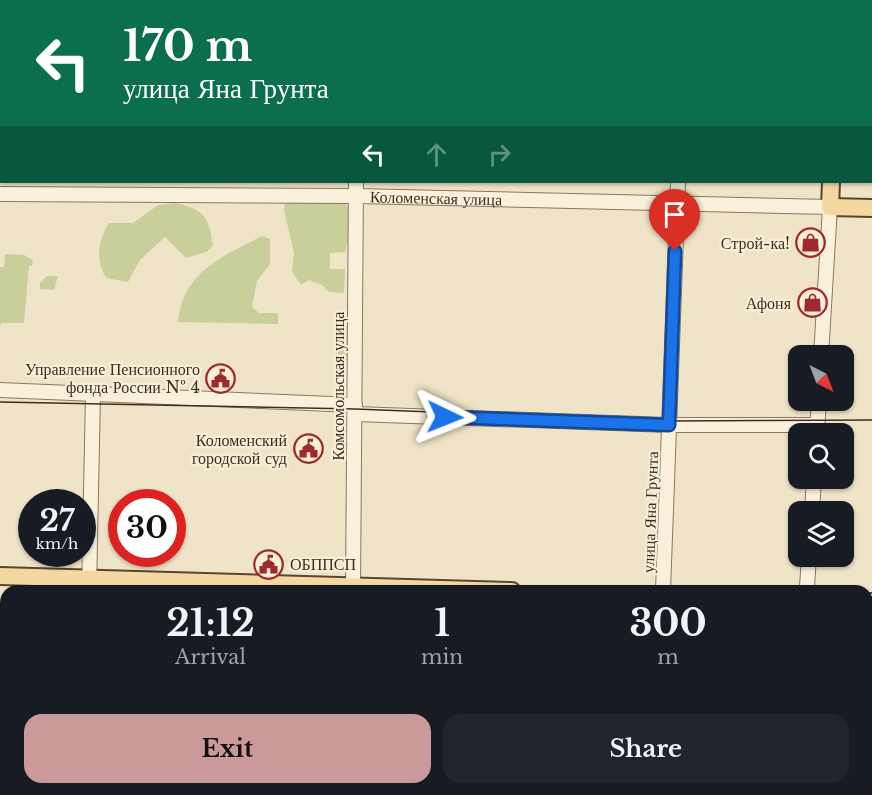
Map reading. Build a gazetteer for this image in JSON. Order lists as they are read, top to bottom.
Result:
{
  "streets": {
    "main road": ["Коломенская улица"],
    "street": ["Комсомольская улица", "улица Яна Грунта"]
  },
  "crossings": [
    ["Коломенская улица", "Комсомольская улица"],
    ["Коломенская улица", "улица Яна Грунта"]
  ],
  "places": {
    "shop": ["Строй-ка!", "Афоня"],
    "public building": ["Управление Пенсионного фонда России № 4", "Коломенский городской суд", "ОБППСП"]
  },
  "north": "bottom right",
  "page": {
    "turn": ["170 m", "улица Яна Грунта"],
    "speed": "27 km/h",
    "limit": "30",
    "eta": [
      "21:12",
      "Arrival",
      "1",
      "min",
      "300",
      "m"
    ],
    "buttons": ["Exit", "Share"]
  }
}
